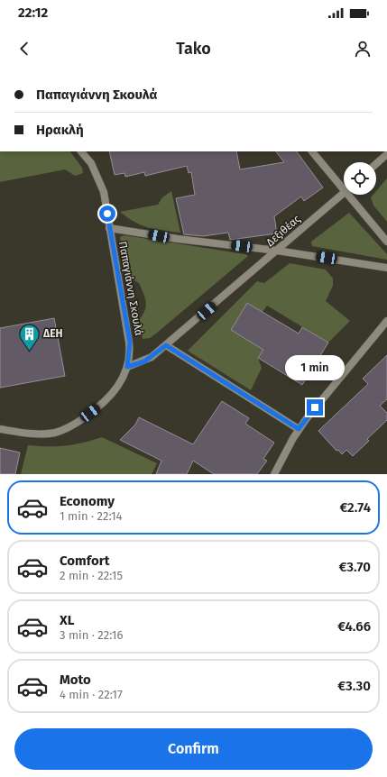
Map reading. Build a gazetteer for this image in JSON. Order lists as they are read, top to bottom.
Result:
{
  "streets": {
    "street": ["Δεξιθέας", "Παπαγιάννη Σκουλά"]
  },
  "crossings": [
    ["Δεξιθέας", "Παπαγιάννη Σκουλά"]
  ],
  "places": {
    "building": ["ΔΕΗ"]
  },
  "page": {
    "status": "22:12",
    "header": "Tako",
    "banner": ["Παπαγιάννη Σκουλά", "Ηρακλή"],
    "bubble": "1 min",
    "list": [
      {
        "name": "Economy",
        "note": "1 min · 22:14",
        "value": "€2.74"
      },
      {
        "name": "Comfort",
        "note": "2 min · 22:15",
        "value": "€3.70"
      },
      {
        "name": "XL",
        "note": "3 min · 22:16",
        "value": "€4.66"
      },
      {
        "name": "Moto",
        "note": "4 min · 22:17",
        "value": "€3.30"
      }
    ],
    "buttons": "Confirm"
  }
}
